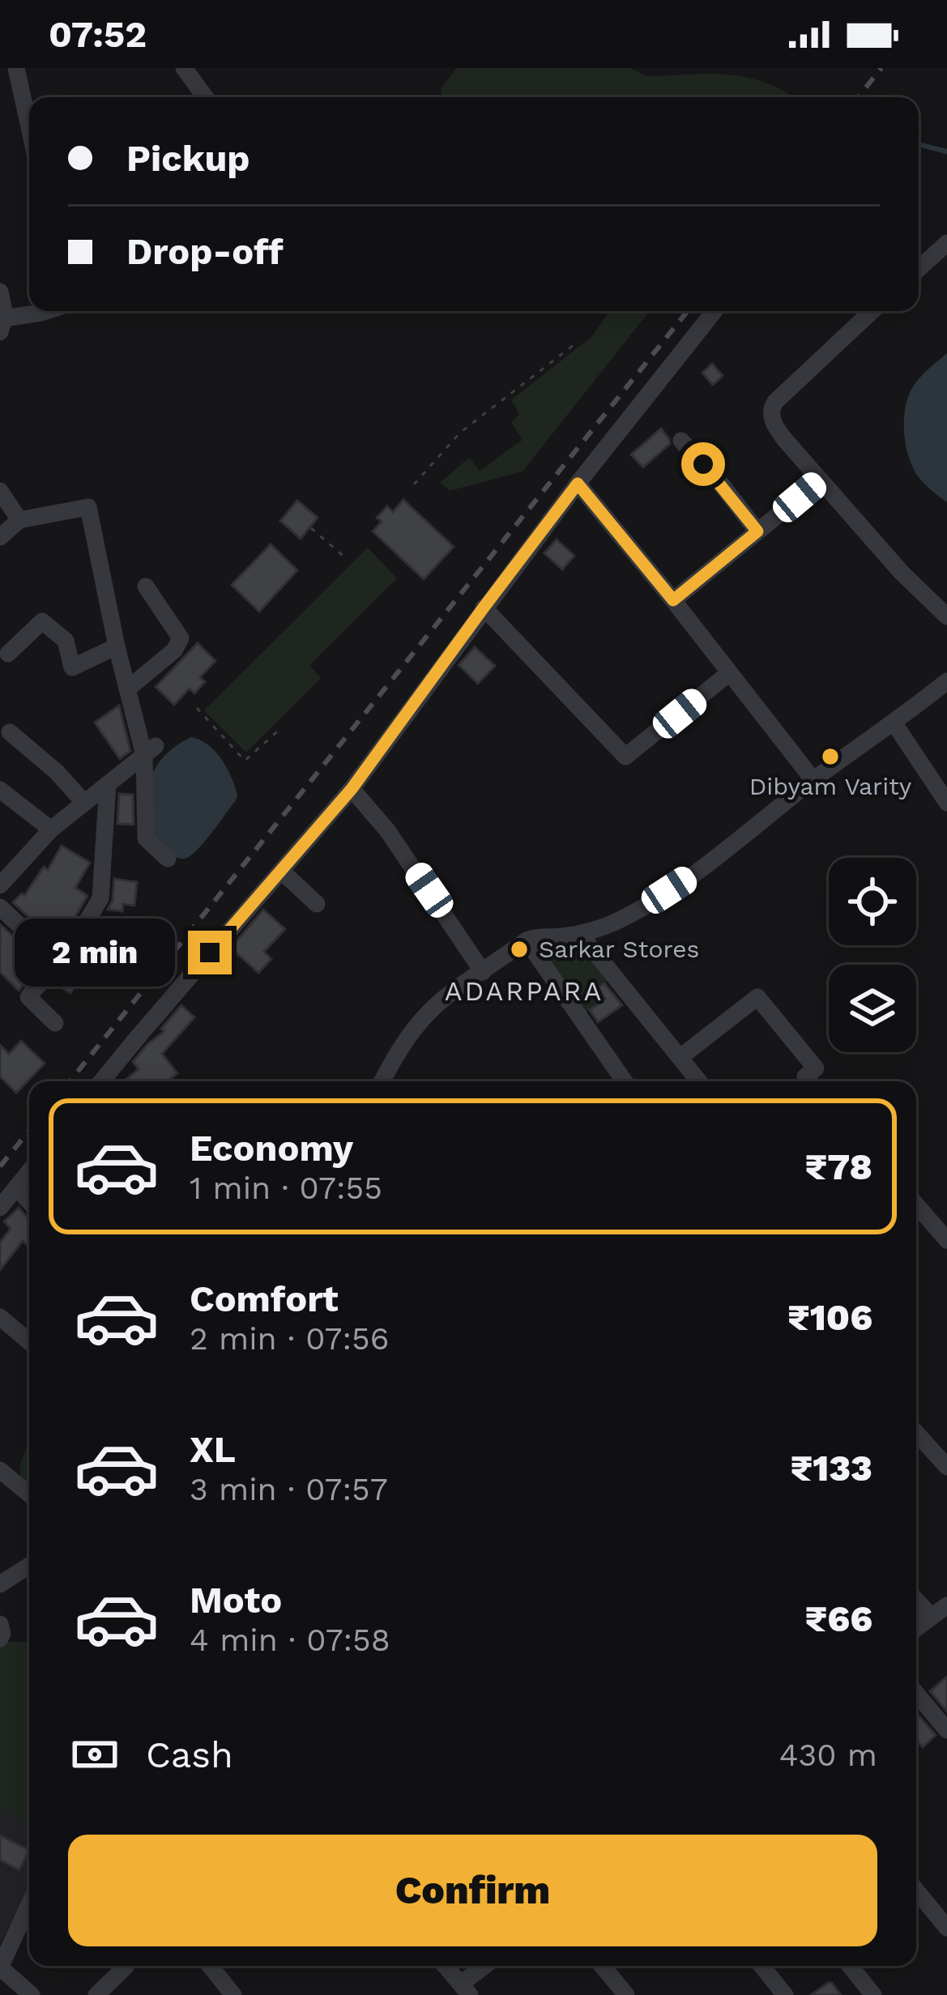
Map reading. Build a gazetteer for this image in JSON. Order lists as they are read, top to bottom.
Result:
{
  "districts": ["ADARPARA"],
  "places": ["Dibyam Varity", "Sarkar Stores"],
  "page": {
    "status": "07:52",
    "banner": ["Pickup", "Drop-off"],
    "bubble": "2 min",
    "list": [
      {
        "name": "Economy",
        "note": "1 min · 07:55",
        "value": "₹78"
      },
      {
        "name": "Comfort",
        "note": "2 min · 07:56",
        "value": "₹106"
      },
      {
        "name": "XL",
        "note": "3 min · 07:57",
        "value": "₹133"
      },
      {
        "name": "Moto",
        "note": "4 min · 07:58",
        "value": "₹66"
      }
    ],
    "pay": ["Cash", "430 m"],
    "buttons": "Confirm"
  }
}
